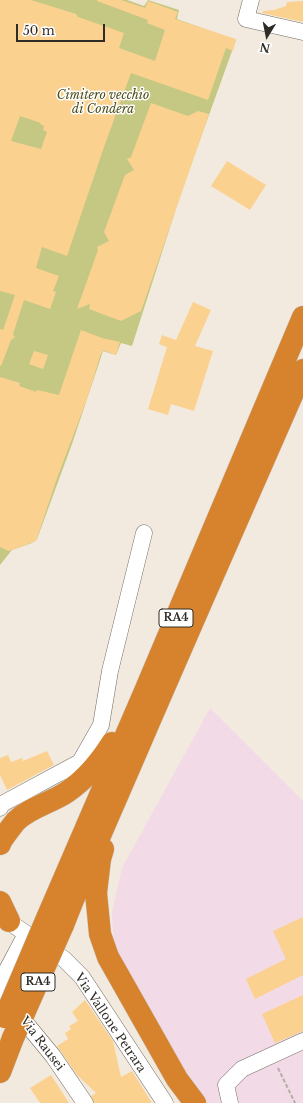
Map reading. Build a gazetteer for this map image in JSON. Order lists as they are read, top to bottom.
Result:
{
  "streets": {
    "highway": ["RA4"],
    "street": ["Via Vallone Petrara", "Via Rausei"]
  },
  "crossings": [
    ["Via Vallone Petrara", "Via Rausei"]
  ],
  "parks": ["Cimitero vecchio di Condera"],
  "scale_bar": "50 m",
  "north": "bottom"
}
